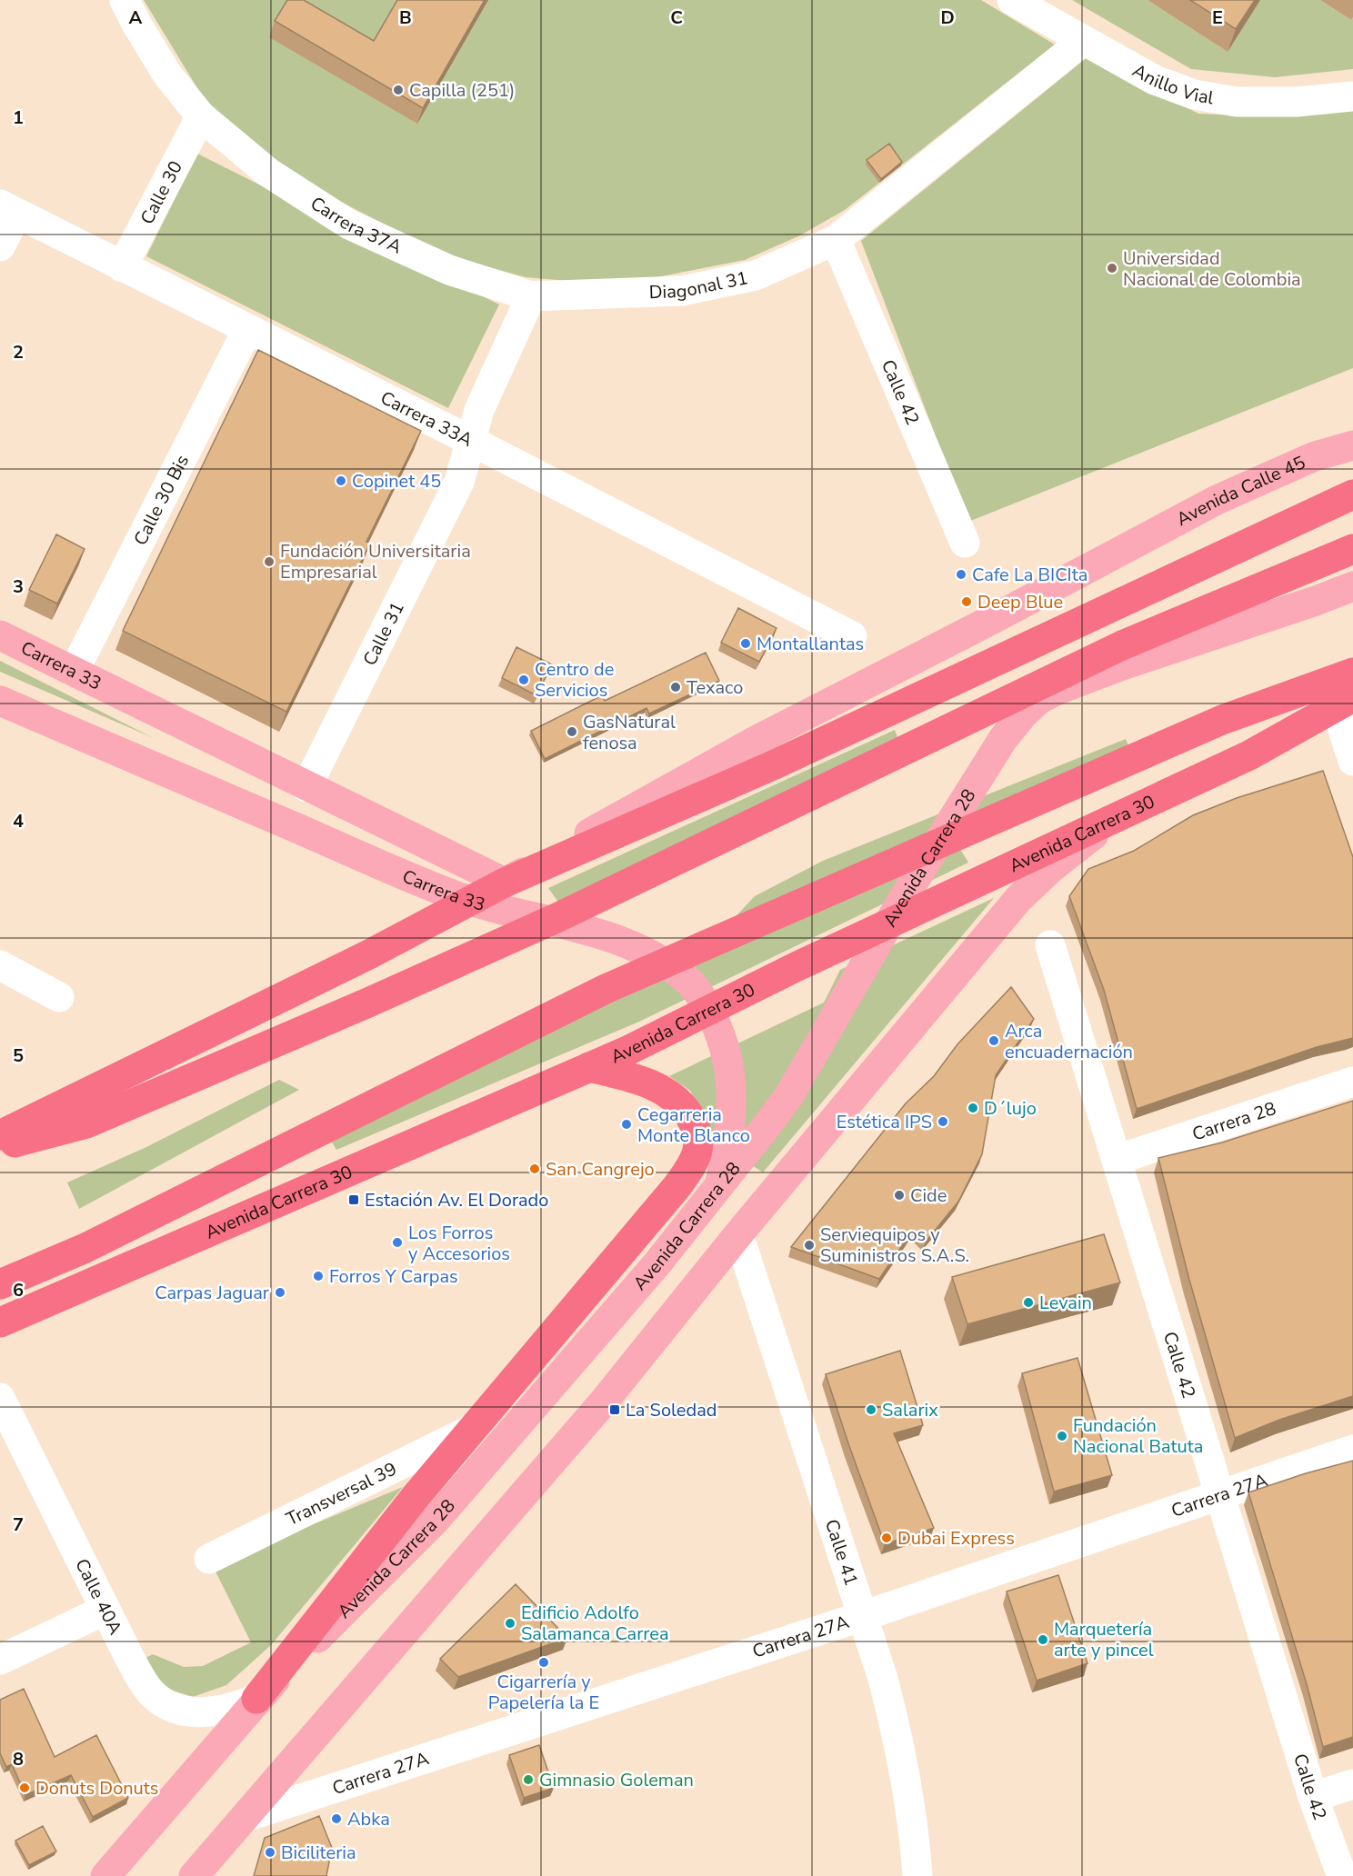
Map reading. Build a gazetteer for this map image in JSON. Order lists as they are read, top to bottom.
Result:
{
  "streets": {
    "highway": ["Avenida Carrera 30"],
    "main road": ["Avenida Calle 45", "Carrera 33", "Avenida Carrera 28"],
    "street": [
      "Anillo Vial",
      "Calle 30",
      "Carrera 37A",
      "Diagonal 31",
      "Calle 42",
      "Carrera 33A",
      "Calle 30 Bis",
      "Calle 31",
      "Carrera 28",
      "Transversal 39",
      "Carrera 27A",
      "Calle 41",
      "Calle 40A"
    ]
  },
  "crossings": [
    ["Anillo Vial", "Diagonal 31"],
    ["Calle 30", "Carrera 37A"],
    ["Calle 30", "Carrera 33A"],
    ["Carrera 37A", "Diagonal 31"],
    ["Carrera 37A", "Calle 31"],
    ["Diagonal 31", "Calle 42"],
    ["Diagonal 31", "Calle 31"],
    ["Calle 42", "Carrera 28"],
    ["Calle 42", "Carrera 27A"],
    ["Carrera 33A", "Calle 30 Bis"],
    ["Carrera 33A", "Calle 31"],
    ["Avenida Calle 45", "Carrera 33"],
    ["Calle 30 Bis", "Carrera 33"],
    ["Calle 31", "Carrera 33"],
    ["Carrera 33", "Avenida Carrera 28"],
    ["Avenida Carrera 28", "Calle 40A"],
    ["Carrera 27A", "Calle 41"]
  ],
  "places": {
    "other": [
      "Capilla (251)",
      "Universidad Nacional de Colombia",
      "Copinet 45",
      "Fundación Universitaria Empresarial",
      "Cafe La BICIta",
      "Deep Blue",
      "Montallantas",
      "Centro de Servicios",
      "Texaco",
      "GasNatural fenosa",
      "Arca encuadernación",
      "D´lujo",
      "Estética IPS",
      "Cegarreria Monte Blanco",
      "San Cangrejo",
      "Cide",
      "Los Forros y Accesorios",
      "Serviequipos y Suministros S.A.S.",
      "Forros Y Carpas",
      "Carpas Jaguar",
      "Levain",
      "Salarix",
      "Fundación Nacional Batuta",
      "Dubai Express",
      "Edificio Adolfo Salamanca Carrea",
      "Marquetería arte y pincel",
      "Cigarrería y Papelería la E",
      "Gimnasio Goleman",
      "Donuts Donuts",
      "Abka",
      "Biciliteria"
    ],
    "transit": ["Estación Av. El Dorado", "La Soledad"]
  },
  "grid": {
    "columns": [
      "A",
      "B",
      "C",
      "D",
      "E"
    ],
    "rows": [
      "1",
      "2",
      "3",
      "4",
      "5",
      "6",
      "7",
      "8"
    ]
  }
}
